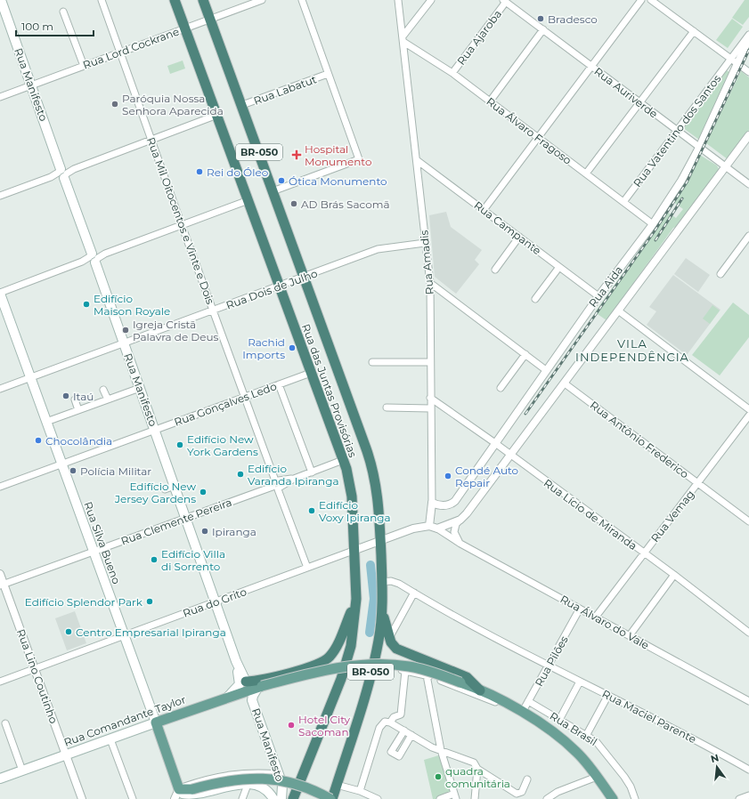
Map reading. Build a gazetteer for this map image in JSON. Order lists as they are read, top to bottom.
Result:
{
  "streets": {
    "highway": ["BR-050", "Rua das Juntas Provisórias"],
    "main road": ["Rua Manifesto", "Rua Silva Bueno", "Rua Comandante Taylor"],
    "street": [
      "Rua Ajaroba",
      "Rua Lord Cockrane",
      "Rua Labatut",
      "Rua Auriverde",
      "Rua Álvaro Fragoso",
      "Rua Vatentino dos Santos",
      "Rua Mil Oitocentos e Vinte e Dois",
      "Rua Campante",
      "Rua Amadis",
      "Rua Aida",
      "Rua Dois de Julho",
      "Rua Gonçalves Ledo",
      "Rua Antônio Frederico",
      "Rua Lício de Miranda",
      "Rua Vemag",
      "Rua Clemente Pereira",
      "Rua do Grito",
      "Rua Álvaro do Vale",
      "Rua Pilões",
      "Rua Lino Coutinho",
      "Rua Maciel Parente",
      "Rua Brasil"
    ]
  },
  "crossings": [
    ["Rua Ajaroba", "Rua Auriverde"],
    ["Rua Ajaroba", "Rua Álvaro Fragoso"],
    ["Rua Lord Cockrane", "Rua Manifesto"],
    ["Rua Lord Cockrane", "Rua Mil Oitocentos e Vinte e Dois"],
    ["Rua Lord Cockrane", "Rua das Juntas Provisórias"],
    ["Rua Manifesto", "Rua Dois de Julho"],
    ["Rua Manifesto", "Rua Gonçalves Ledo"],
    ["Rua Manifesto", "Rua Clemente Pereira"],
    ["Rua Manifesto", "Rua do Grito"],
    ["Rua Manifesto", "Rua Comandante Taylor"],
    ["Rua Labatut", "Rua das Juntas Provisórias"],
    ["Rua Auriverde", "Rua Vatentino dos Santos"],
    ["Rua Auriverde", "Rua Aida"],
    ["Rua Álvaro Fragoso", "Rua Vatentino dos Santos"],
    ["Rua Álvaro Fragoso", "Rua Amadis"],
    ["Rua Álvaro Fragoso", "Rua Aida"],
    ["Rua Vatentino dos Santos", "Rua Aida"],
    ["Rua Mil Oitocentos e Vinte e Dois", "Rua Dois de Julho"],
    ["Rua Mil Oitocentos e Vinte e Dois", "Rua Gonçalves Ledo"],
    ["Rua Mil Oitocentos e Vinte e Dois", "Rua Clemente Pereira"],
    ["Rua Mil Oitocentos e Vinte e Dois", "Rua do Grito"],
    ["Rua Campante", "Rua Amadis"],
    ["Rua Campante", "Rua Aida"],
    ["Rua Amadis", "Rua Aida"],
    ["Rua Amadis", "Rua Dois de Julho"],
    ["Rua Amadis", "Rua Lício de Miranda"],
    ["Rua Amadis", "Rua do Grito"],
    ["Rua Amadis", "Rua Álvaro do Vale"],
    ["Rua Aida", "Rua Lício de Miranda"],
    ["Rua Dois de Julho", "Rua das Juntas Provisórias"],
    ["Rua Dois de Julho", "Rua Silva Bueno"],
    ["Rua das Juntas Provisórias", "Rua Gonçalves Ledo"],
    ["Rua das Juntas Provisórias", "Rua Clemente Pereira"],
    ["Rua das Juntas Provisórias", "Rua do Grito"],
    ["Rua das Juntas Provisórias", "Rua Maciel Parente"],
    ["Rua Gonçalves Ledo", "Rua Silva Bueno"],
    ["Rua Antônio Frederico", "Rua Vemag"],
    ["Rua Lício de Miranda", "Rua Vemag"],
    ["Rua Vemag", "Rua Álvaro do Vale"],
    ["Rua Clemente Pereira", "Rua Silva Bueno"],
    ["Rua Clemente Pereira", "Rua Lino Coutinho"],
    ["Rua Silva Bueno", "Rua do Grito"],
    ["Rua Silva Bueno", "Rua Comandante Taylor"],
    ["Rua do Grito", "Rua Álvaro do Vale"],
    ["Rua do Grito", "Rua Lino Coutinho"],
    ["Rua Álvaro do Vale", "Rua Pilões"],
    ["Rua Pilões", "Rua Maciel Parente"],
    ["Rua Pilões", "Rua Comandante Taylor"],
    ["Rua Pilões", "Rua Brasil"],
    ["Rua Lino Coutinho", "Rua Comandante Taylor"]
  ],
  "districts": ["VILA INDEPENDÊNCIA"],
  "places": {
    "other": [
      "Bradesco",
      "Paróquia Nossa Senhora Aparecida",
      "Rei do Óleo",
      "Ótica Monumento",
      "AD Brás Sacomã",
      "Edifício Maison Royale",
      "Igreja Cristã Palavra de Deus",
      "Rachid Imports",
      "Itaú",
      "Chocolândia",
      "Edifício New York Gardens",
      "Polícia Militar",
      "Edifício Varanda Ipiranga",
      "Condé Auto Repair",
      "Edifício New Jersey Gardens",
      "Edifício Voxy Ipiranga",
      "Ipiranga",
      "Edifício Villa di Sorrento",
      "Edifício Splendor Park",
      "Centro Empresarial Ipiranga",
      "Hotel City Sacoman",
      "quadra comunitária"
    ],
    "health": ["Hospital Monumento"]
  },
  "scale_bar": "100 m",
  "north": "top"
}
